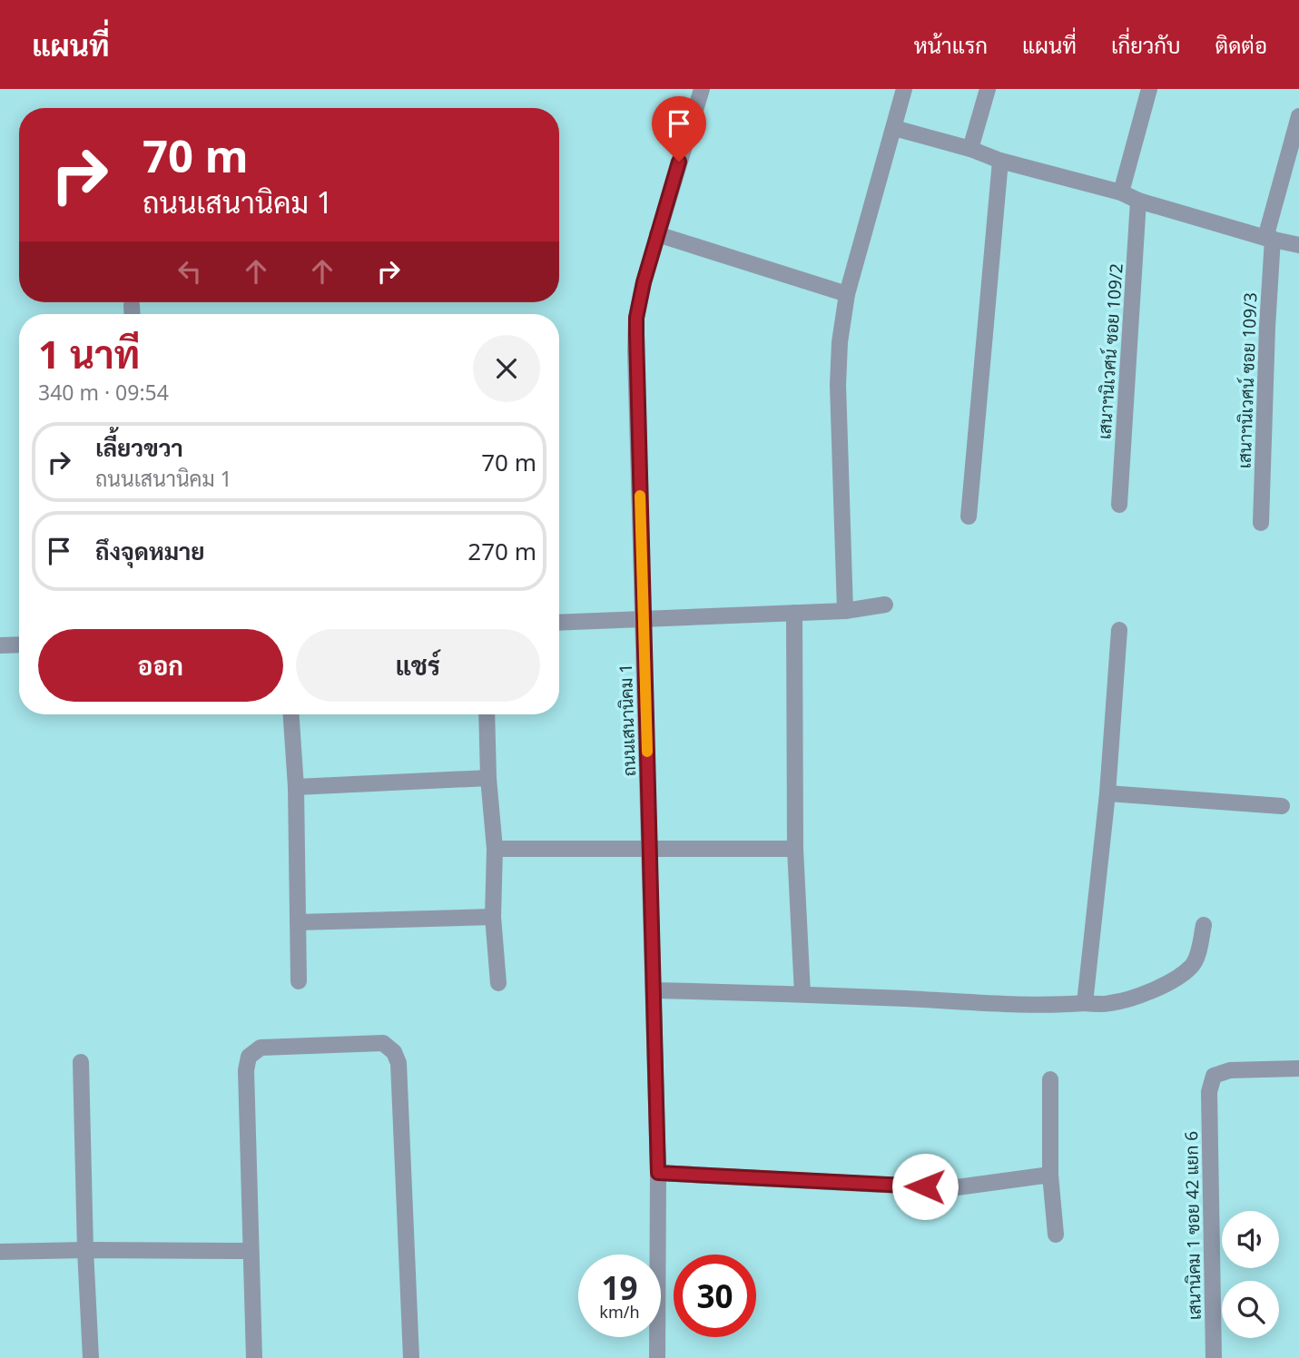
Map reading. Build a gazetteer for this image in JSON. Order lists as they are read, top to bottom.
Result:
{
  "streets": {
    "street": [
      "เสนาฯนิเวศน์ ซอย 109/2",
      "เสนาฯนิเวศน์ ซอย 109/3",
      "ถนนเสนานิคม 1",
      "เสนานิคม 1 ซอย 42 แยก 6"
    ]
  },
  "page": {
    "header": "แผนที่",
    "nav": [
      "หน้าแรก",
      "แผนที่",
      "เกี่ยวกับ",
      "ติดต่อ"
    ],
    "turn": ["70 m", "ถนนเสนานิคม 1"],
    "heading": ["1 นาที", "340 m · 09:54"],
    "list": [
      {
        "name": "เลี้ยวขวา",
        "note": "ถนนเสนานิคม 1",
        "value": "70 m"
      },
      {
        "name": "ถึงจุดหมาย",
        "value": "270 m"
      }
    ],
    "buttons": ["ออก", "แชร์"],
    "speed": "19 km/h",
    "limit": "30"
  }
}
